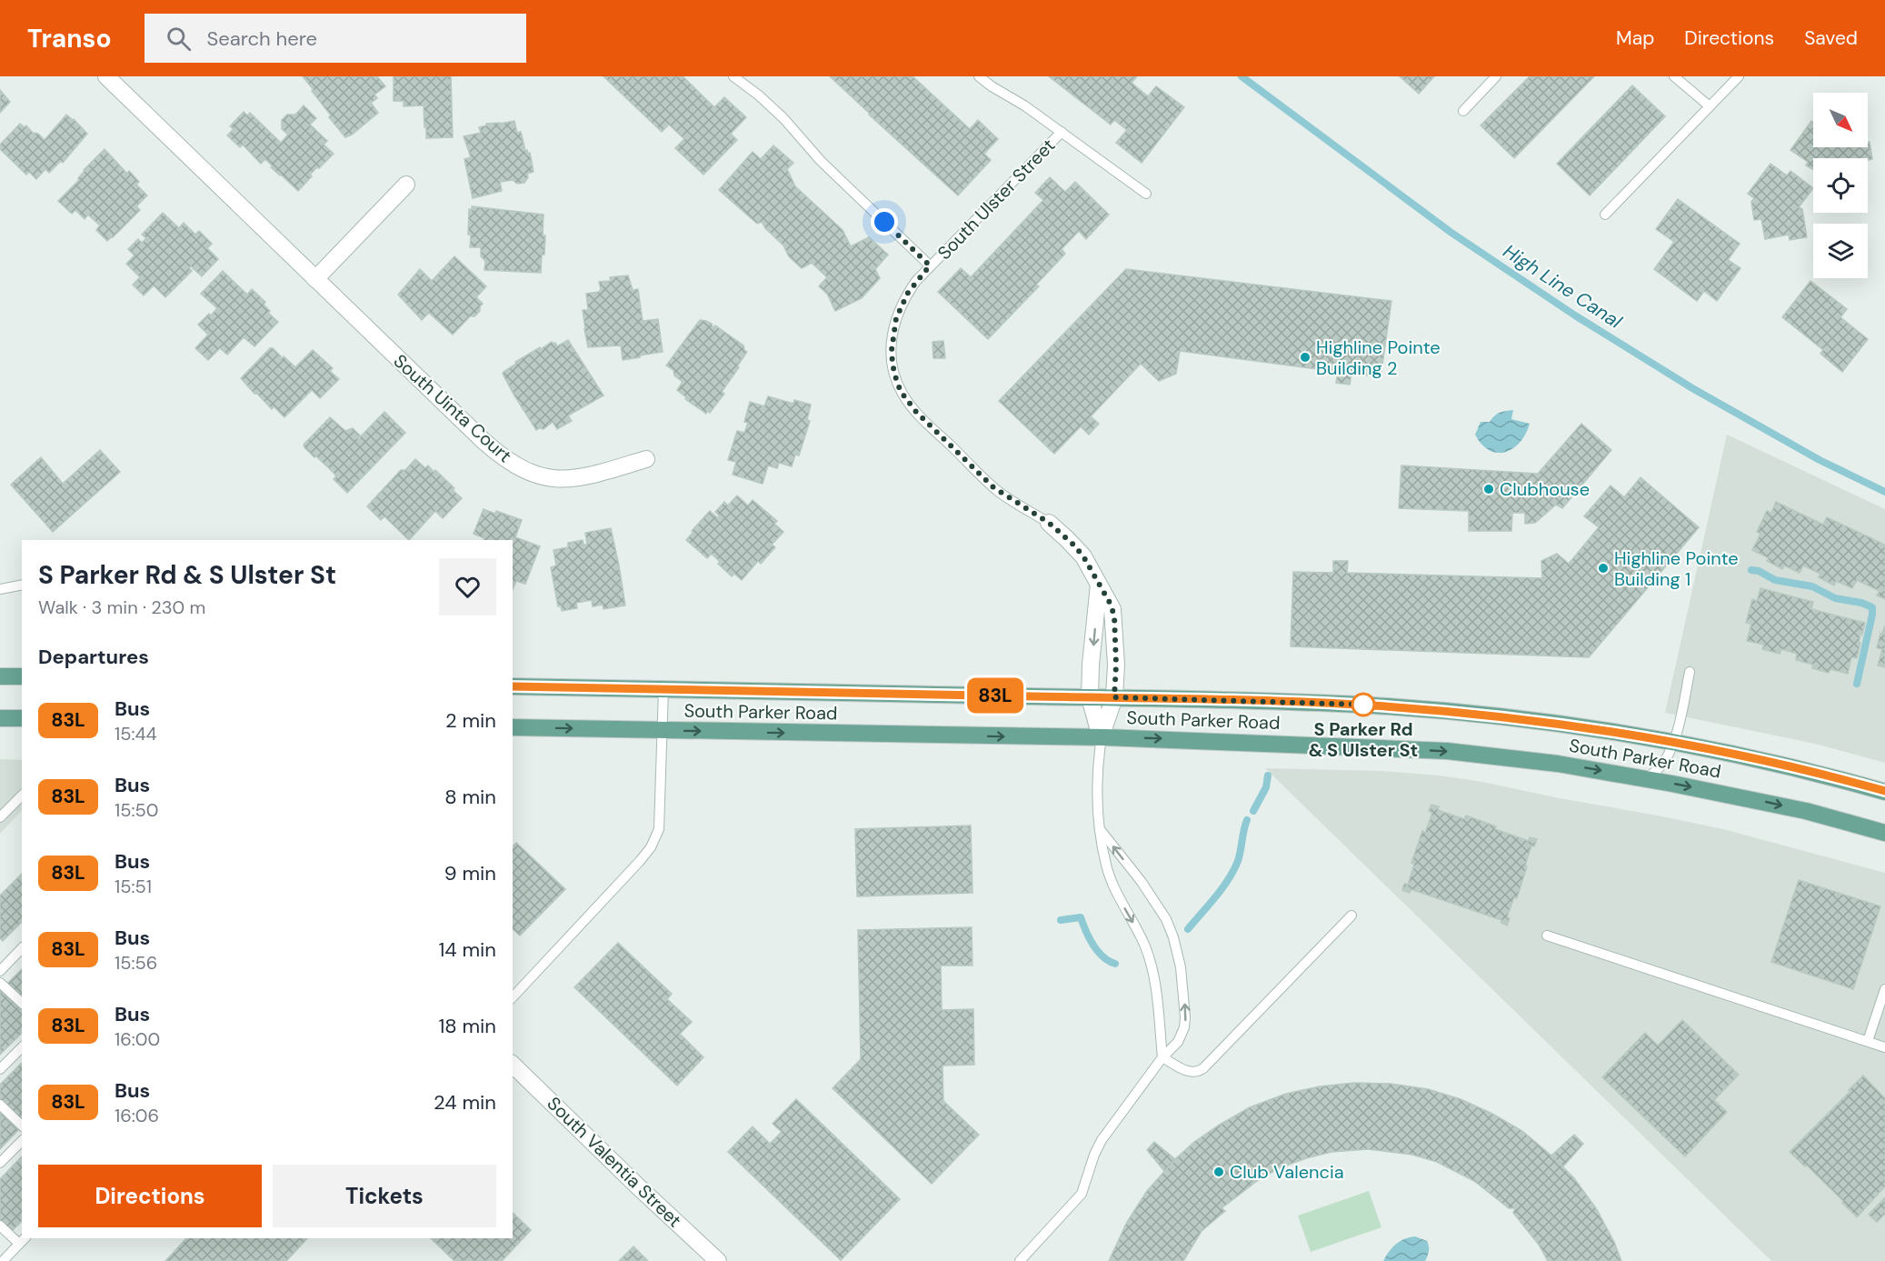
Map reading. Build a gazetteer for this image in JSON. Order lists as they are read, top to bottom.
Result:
{
  "streets": {
    "main road": ["South Parker Road"],
    "street": ["South Ulster Street", "South Uinta Court", "South Valentia Street"]
  },
  "crossings": [
    ["South Ulster Street", "South Parker Road"]
  ],
  "water": ["High Line Canal"],
  "places": [
    "Highline Pointe Building 2",
    "Clubhouse",
    "Highline Pointe Building 1",
    "S Parker Rd & S Ulster St",
    "Club Valencia"
  ],
  "lines": ["bus line 83L"],
  "north": "bottom right",
  "page": {
    "header": "Transo",
    "search": "Search here",
    "nav": ["Map", "Directions", "Saved"],
    "on_map": "83L",
    "heading": [
      ["S Parker Rd & S Ulster St", "Walk · 3 min · 230 m"],
      "Departures"
    ],
    "list": [
      {
        "mark": "83L",
        "name": "Bus",
        "note": "15:44",
        "value": "2 min"
      },
      {
        "mark": "83L",
        "name": "Bus",
        "note": "15:50",
        "value": "8 min"
      },
      {
        "mark": "83L",
        "name": "Bus",
        "note": "15:51",
        "value": "9 min"
      },
      {
        "mark": "83L",
        "name": "Bus",
        "note": "15:56",
        "value": "14 min"
      },
      {
        "mark": "83L",
        "name": "Bus",
        "note": "16:00",
        "value": "18 min"
      },
      {
        "mark": "83L",
        "name": "Bus",
        "note": "16:06",
        "value": "24 min"
      }
    ],
    "buttons": ["Directions", "Tickets"]
  }
}
